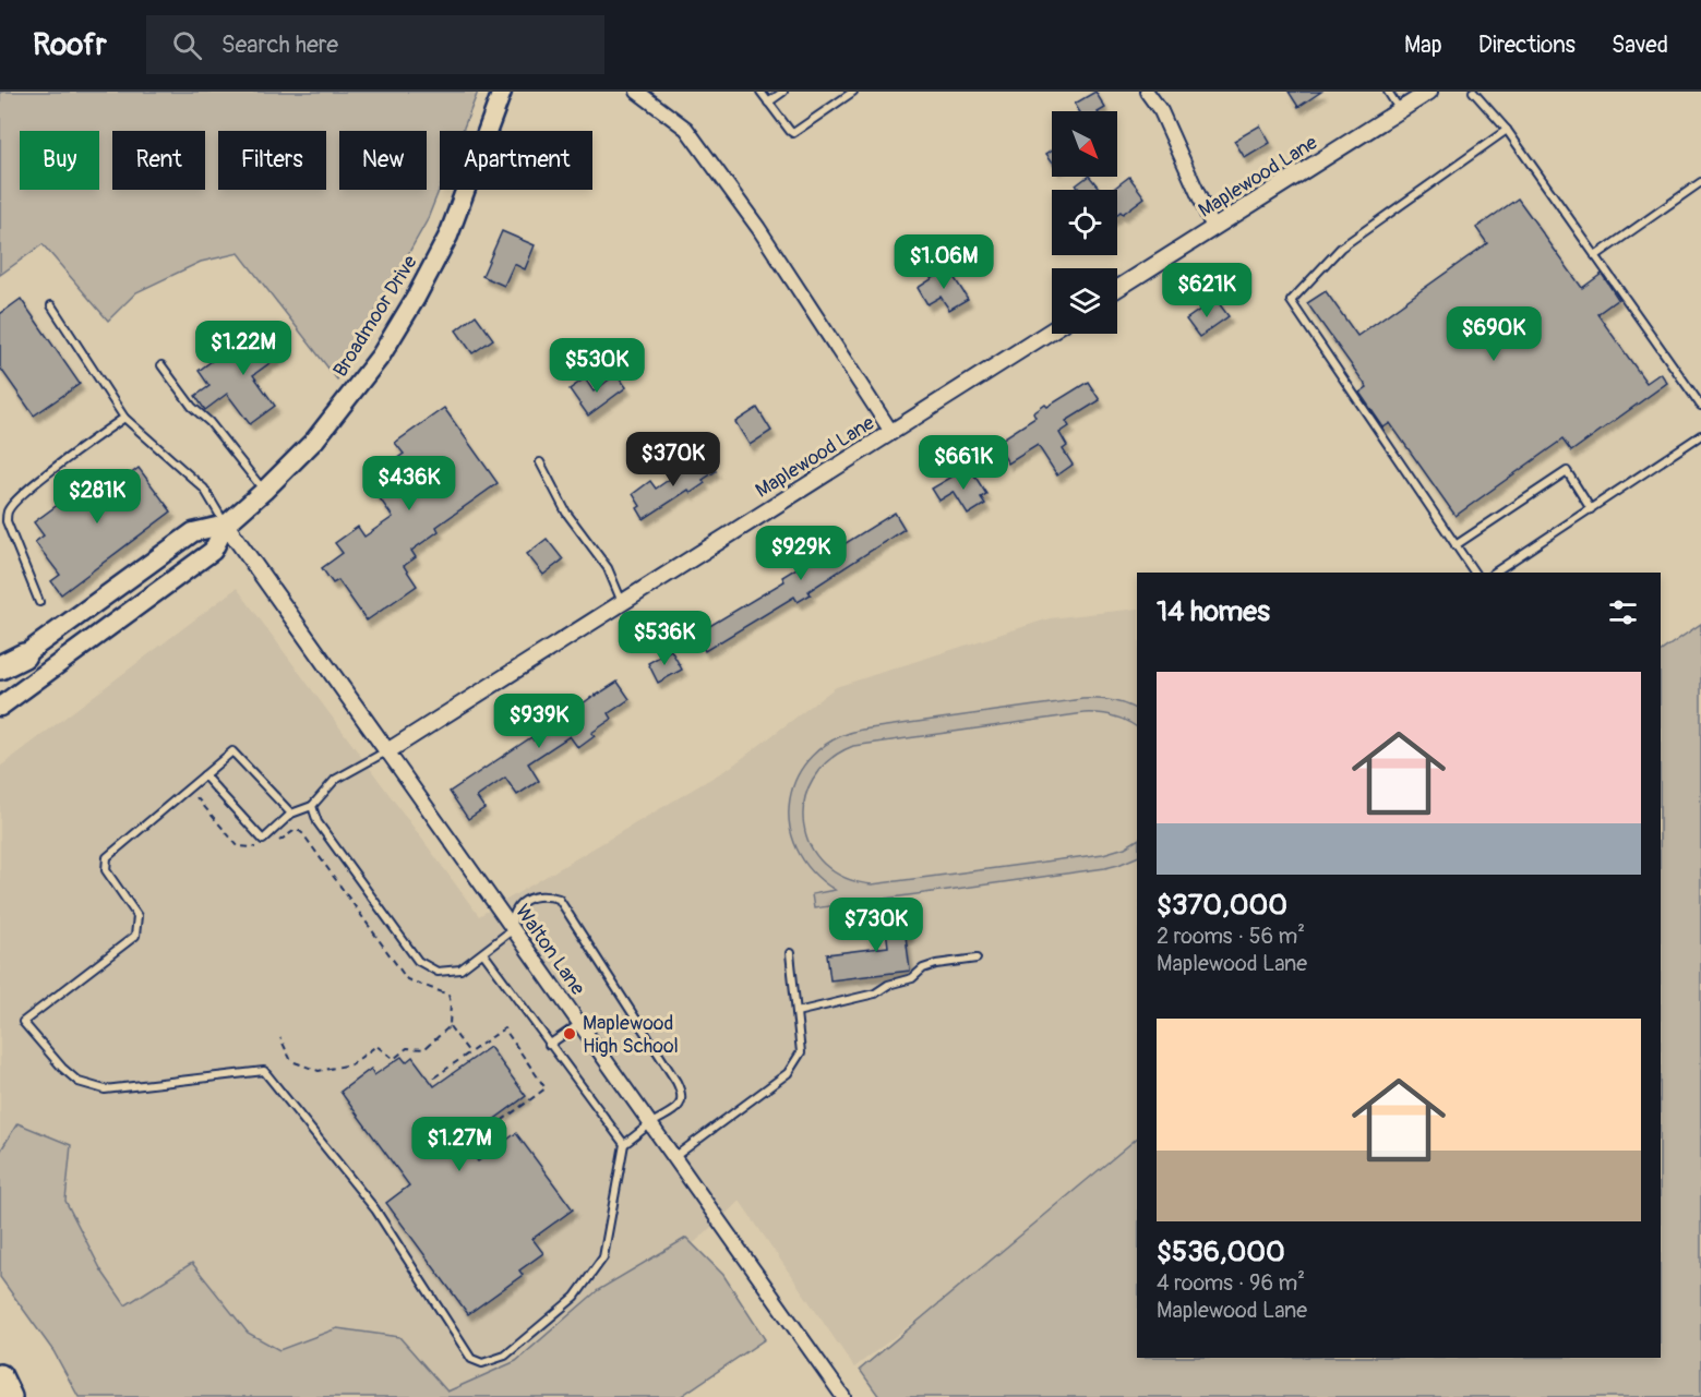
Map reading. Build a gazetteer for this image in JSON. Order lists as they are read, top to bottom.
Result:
{
  "streets": {
    "main road": ["Broadmoor Drive"],
    "street": ["Maplewood Lane", "Walton Lane"]
  },
  "crossings": [
    ["Maplewood Lane", "Walton Lane"],
    ["Broadmoor Drive", "Walton Lane"]
  ],
  "places": ["Maplewood High School"],
  "north": "bottom right",
  "page": {
    "header": "Roofr",
    "search": "Search here",
    "nav": ["Map", "Directions", "Saved"],
    "chip": [
      "Buy",
      "Rent",
      "Filters",
      "New",
      "Apartment"
    ],
    "price": [
      "$1.06M",
      "$621K",
      "$690K",
      "$1.22M",
      "$530K",
      "$370K",
      "$661K",
      "$436K",
      "$281K",
      "$929K",
      "$536K",
      "$939K",
      "$730K",
      "$1.27M"
    ],
    "heading": "14 homes",
    "list": [
      {
        "name": "$370,000",
        "note": "2 rooms · 56 m² · Maplewood Lane"
      },
      {
        "name": "$536,000",
        "note": "4 rooms · 96 m² · Maplewood Lane"
      }
    ]
  }
}
